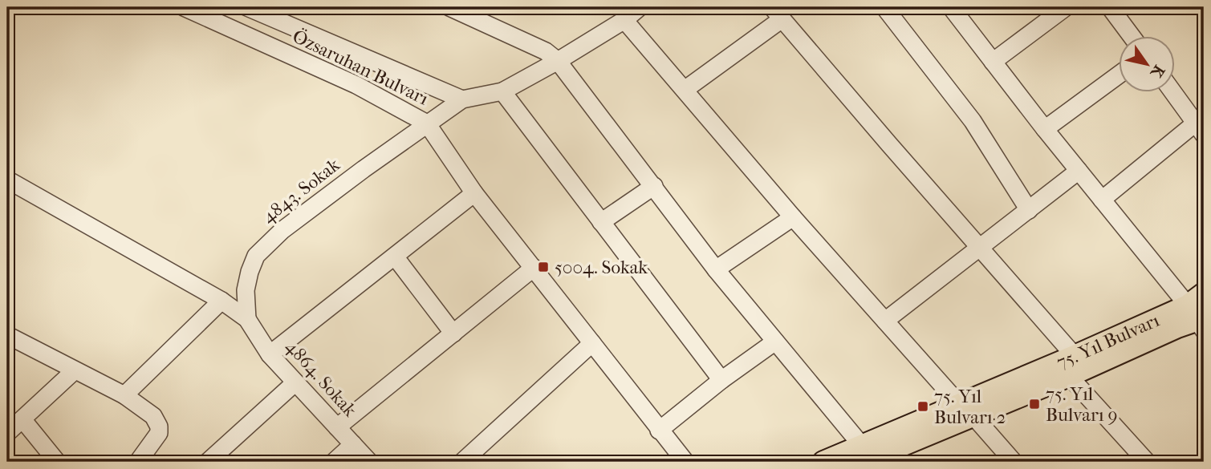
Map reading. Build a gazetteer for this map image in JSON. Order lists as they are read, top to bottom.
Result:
{
  "streets": {
    "main road": ["75. Yıl Bulvarı"],
    "street": ["Özsaruhan Bulvarı", "4843. Sokak", "4864. Sokak"]
  },
  "crossings": [
    ["Özsaruhan Bulvarı", "4843. Sokak"],
    ["4843. Sokak", "4864. Sokak"]
  ],
  "places": {
    "transit": ["5004. Sokak", "75. Yıl Bulvarı 9", "75. Yıl Bulvarı 2"]
  },
  "north": "bottom right"
}
